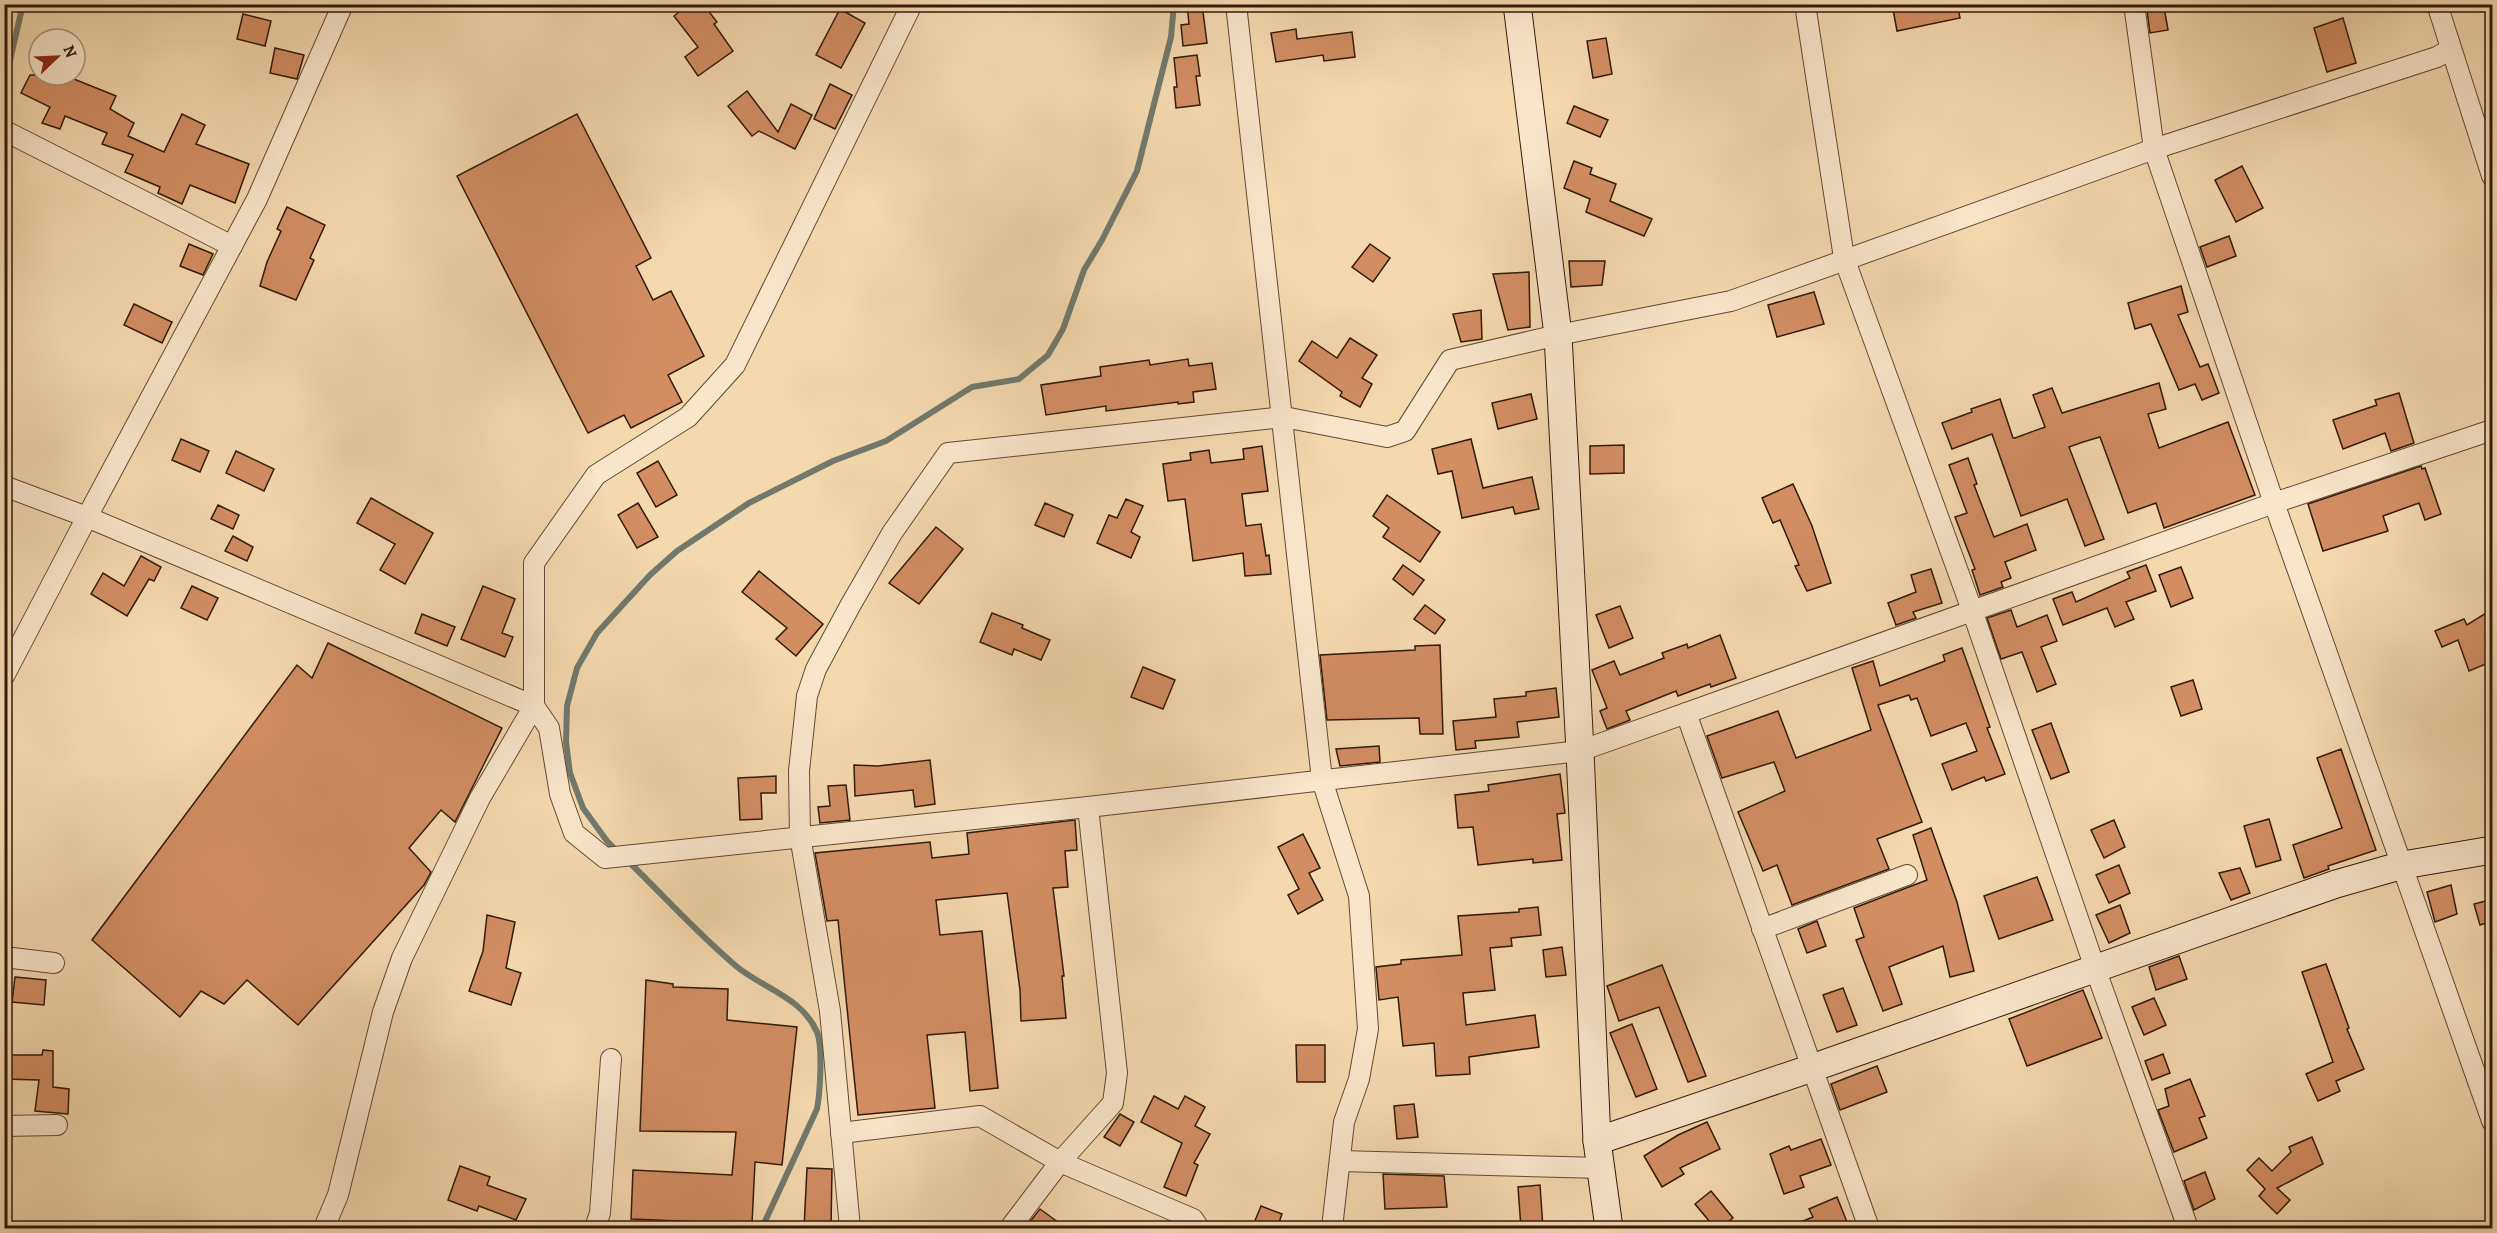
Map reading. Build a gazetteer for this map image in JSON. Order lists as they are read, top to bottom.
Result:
{
  "north": "top right"
}
